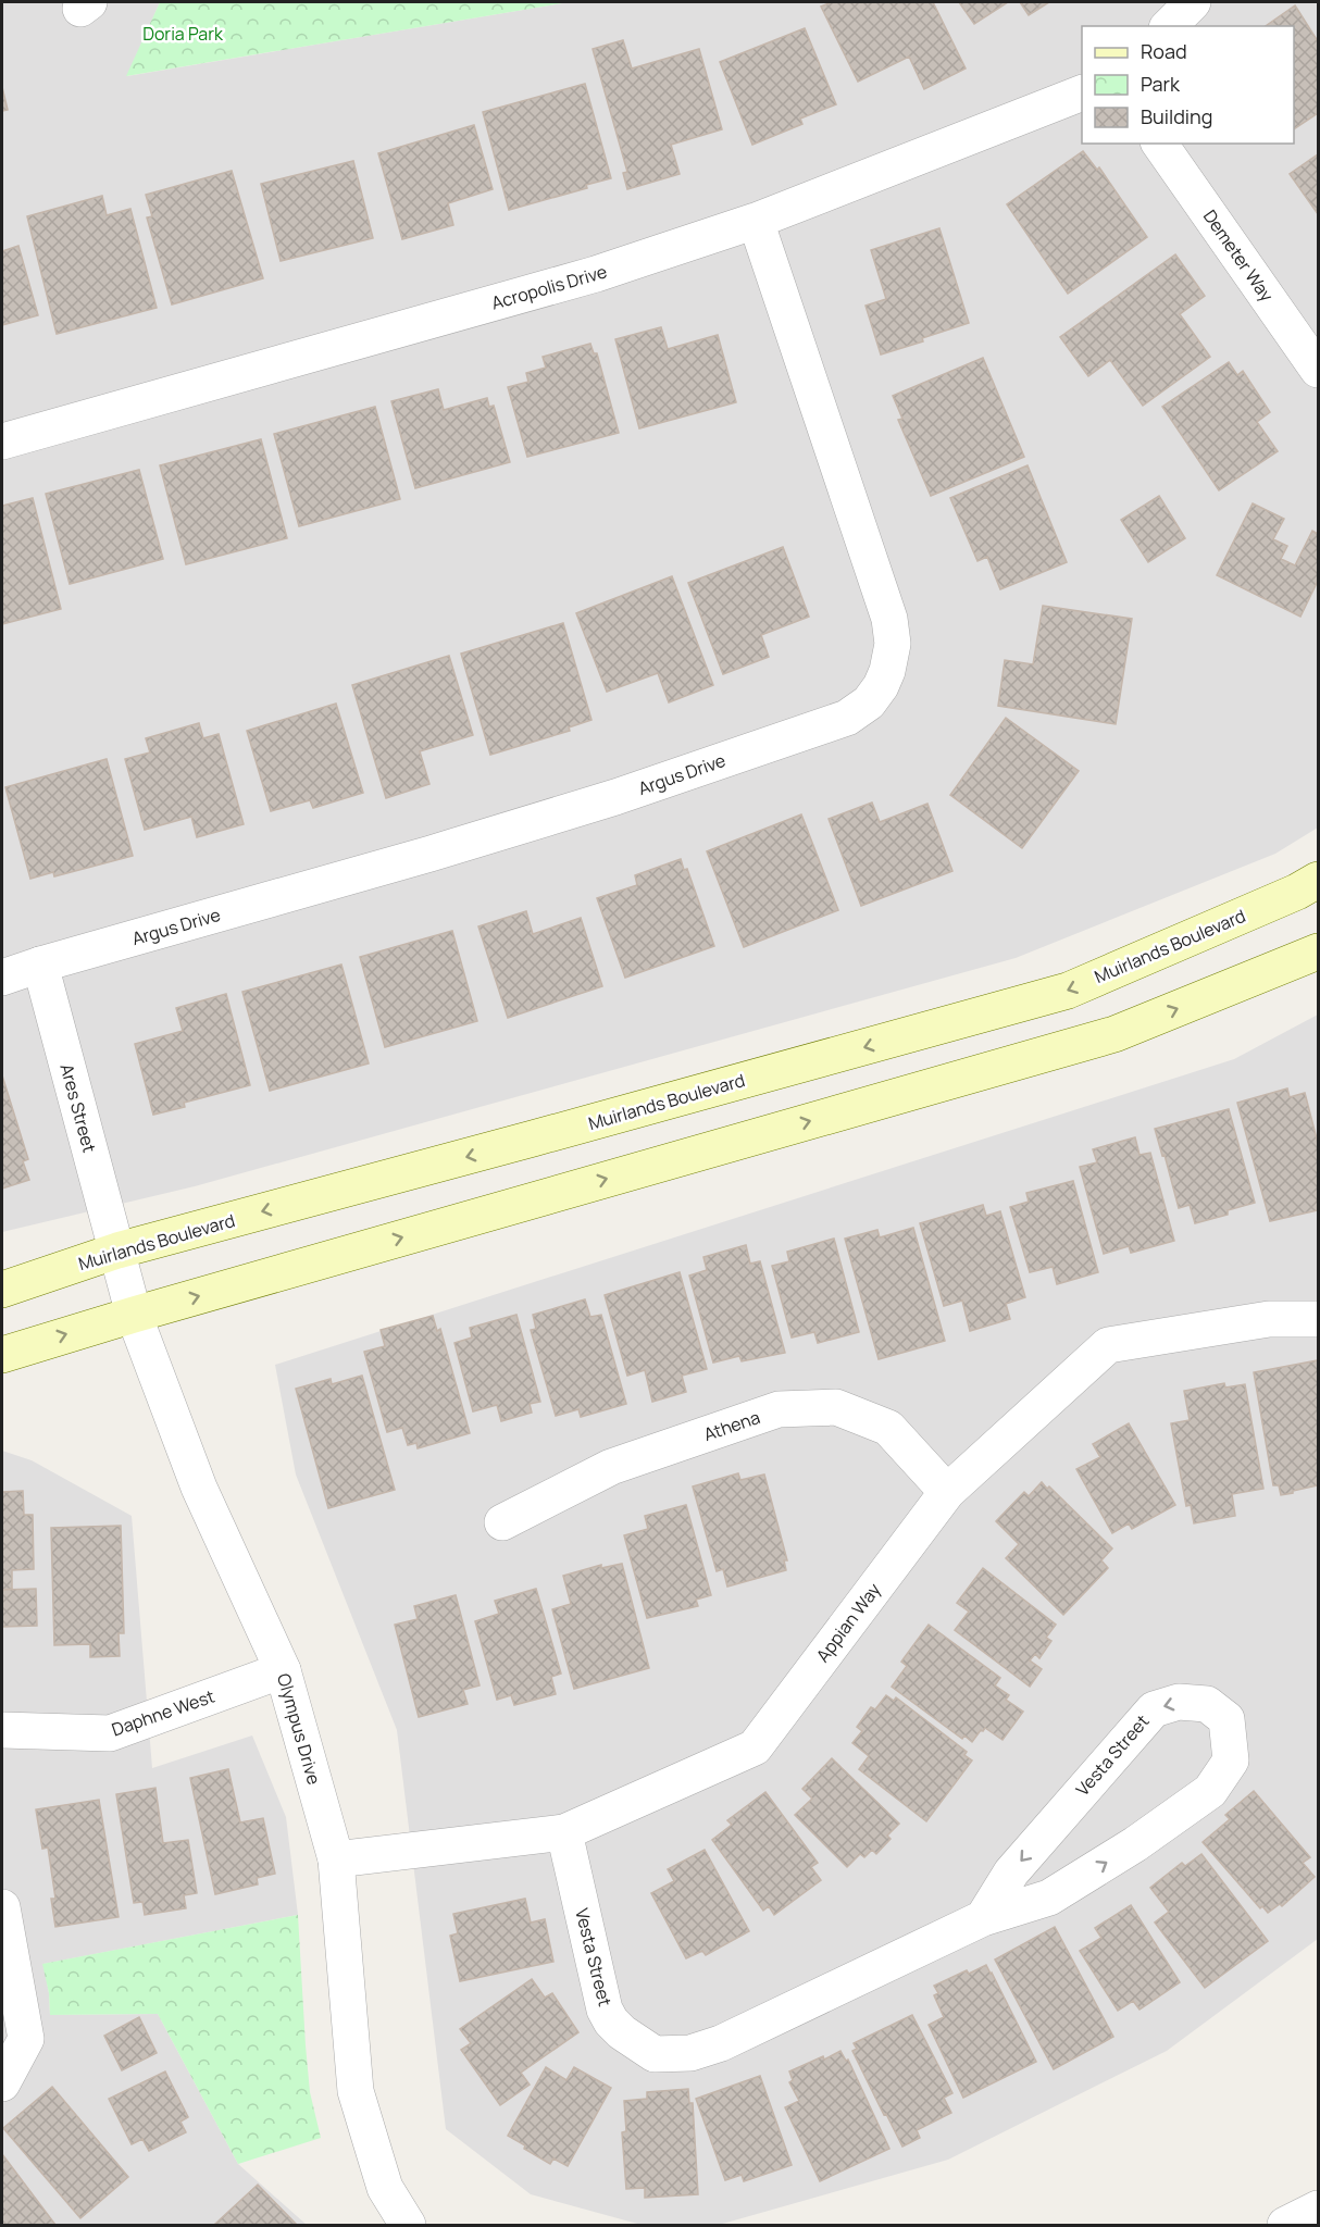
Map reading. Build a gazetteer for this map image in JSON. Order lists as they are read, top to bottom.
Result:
{
  "streets": {
    "main road": ["Muirlands Boulevard"],
    "street": [
      "Demeter Way",
      "Acropolis Drive",
      "Argus Drive",
      "Ares Street",
      "Athena",
      "Appian Way",
      "Daphne West",
      "Olympus Drive",
      "Vesta Street"
    ]
  },
  "crossings": [
    ["Acropolis Drive", "Argus Drive"],
    ["Argus Drive", "Ares Street"],
    ["Muirlands Boulevard", "Ares Street"],
    ["Muirlands Boulevard", "Olympus Drive"],
    ["Ares Street", "Olympus Drive"],
    ["Athena", "Appian Way"],
    ["Appian Way", "Olympus Drive"],
    ["Appian Way", "Vesta Street"],
    ["Daphne West", "Olympus Drive"]
  ],
  "parks": ["Doria Park"],
  "legend": ["Road", "Park", "Building"]
}
